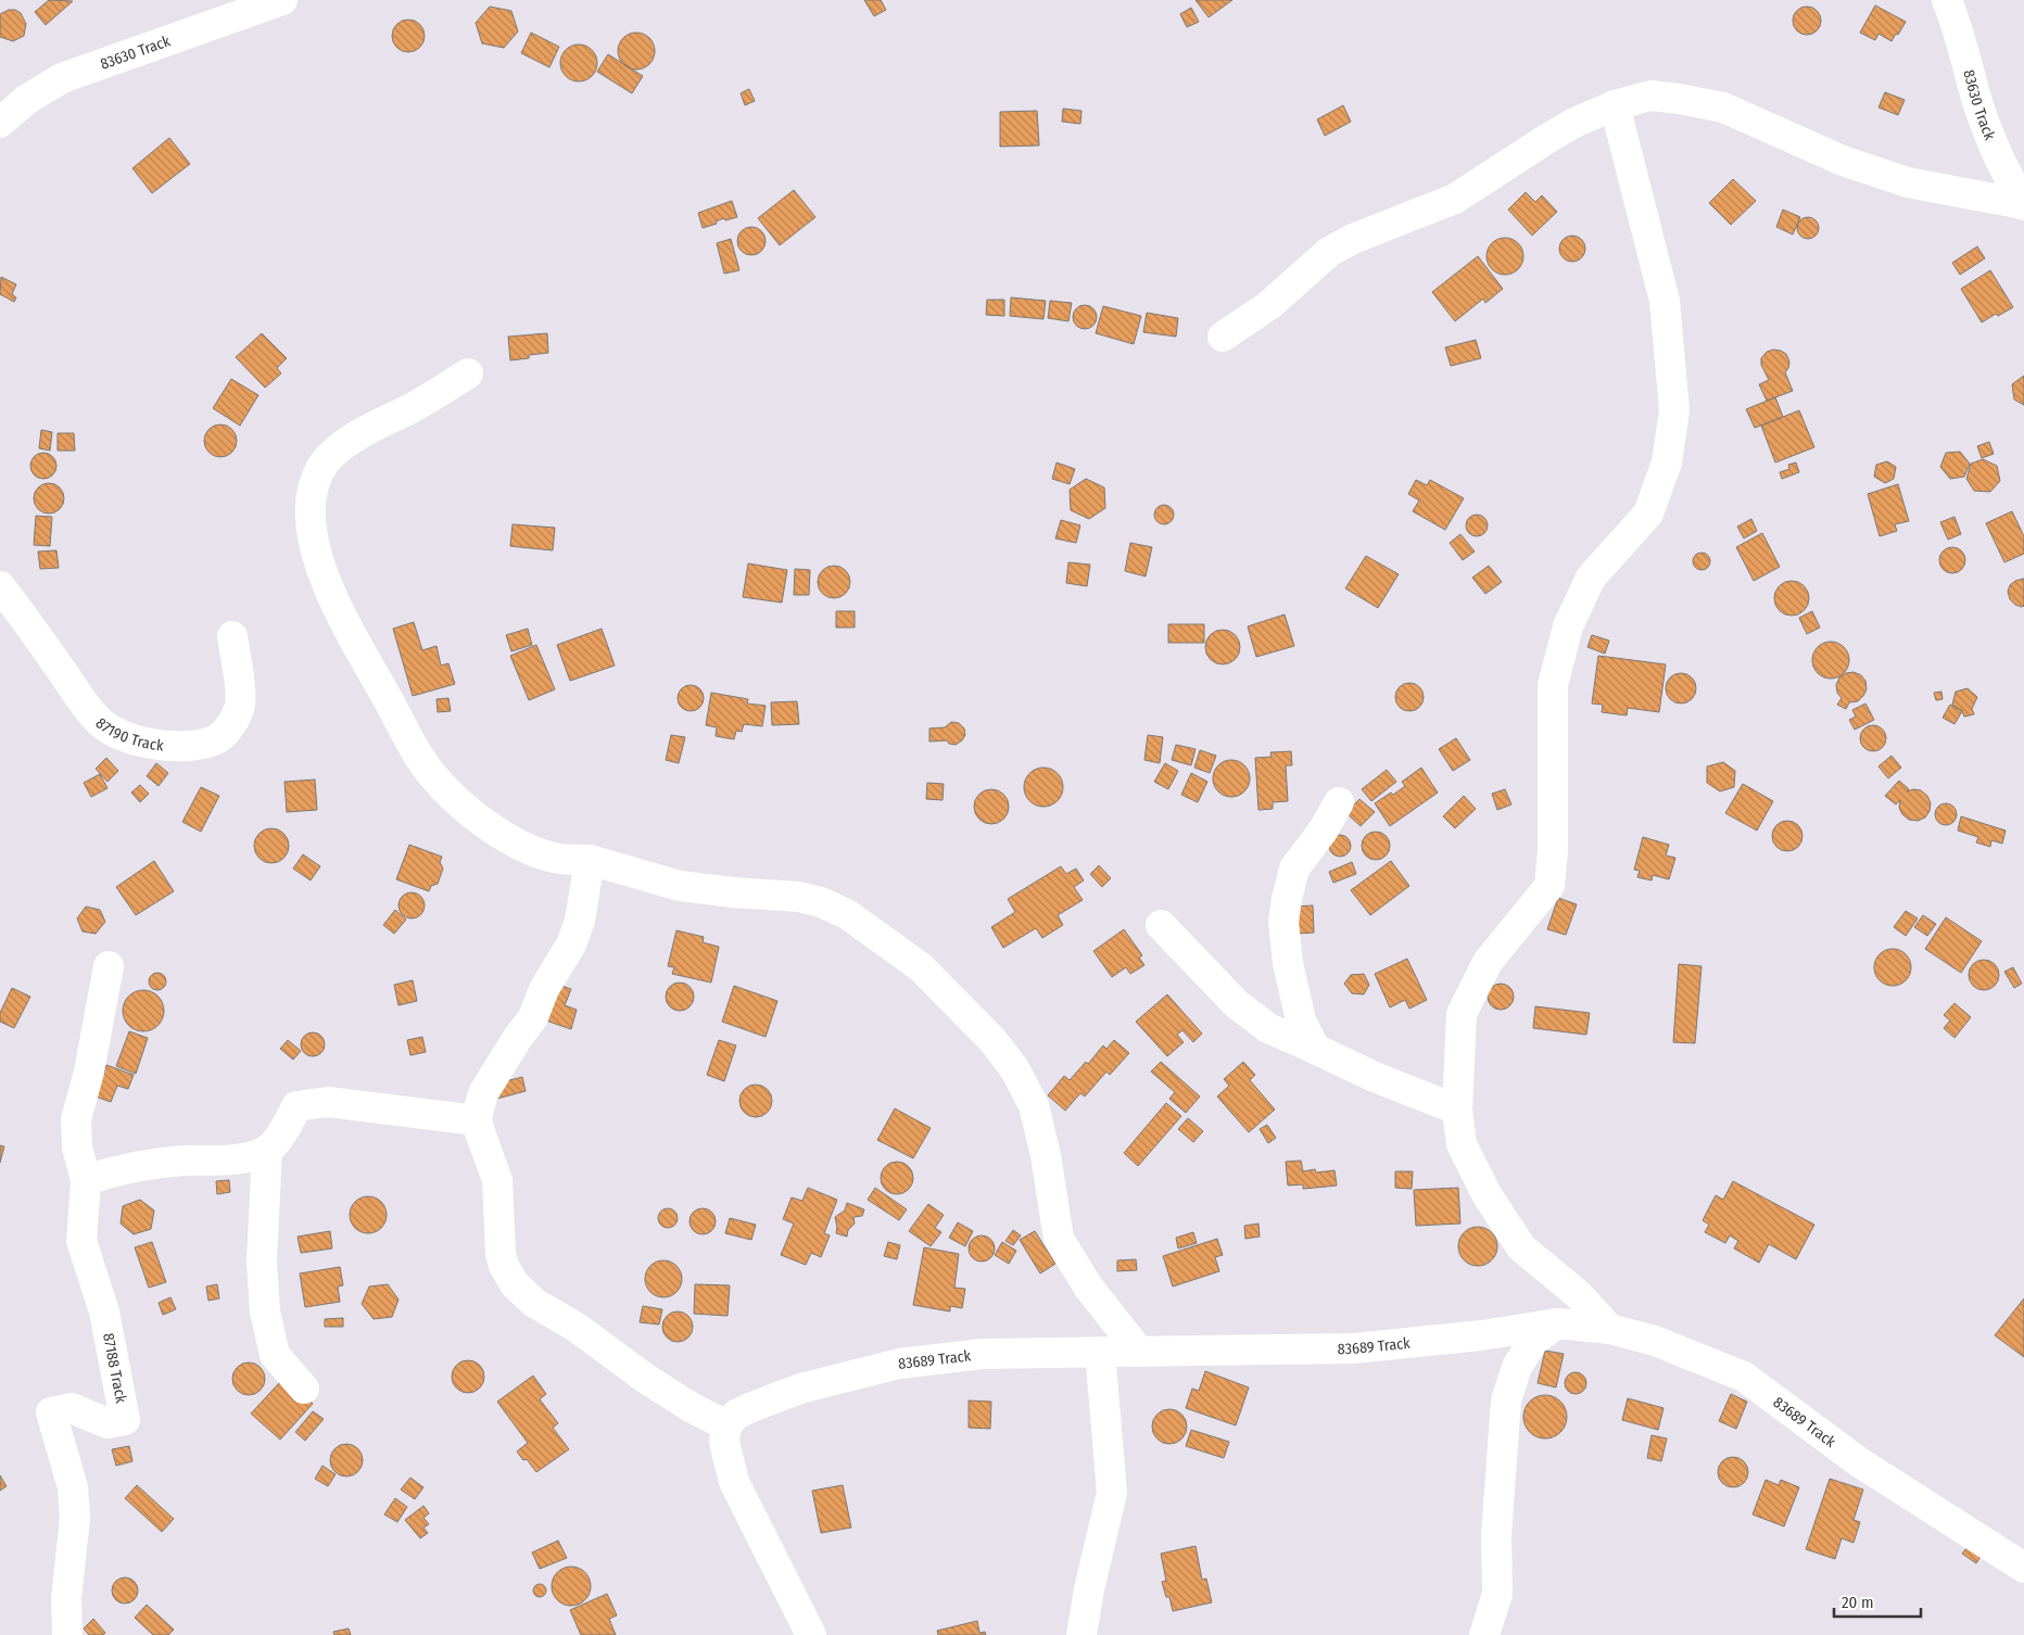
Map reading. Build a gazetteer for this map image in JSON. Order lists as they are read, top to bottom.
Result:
{
  "streets": {
    "street": [
      "83630 Track",
      "87190 Track",
      "83689 Track",
      "87188 Track"
    ]
  },
  "scale_bar": "20 m"
}
